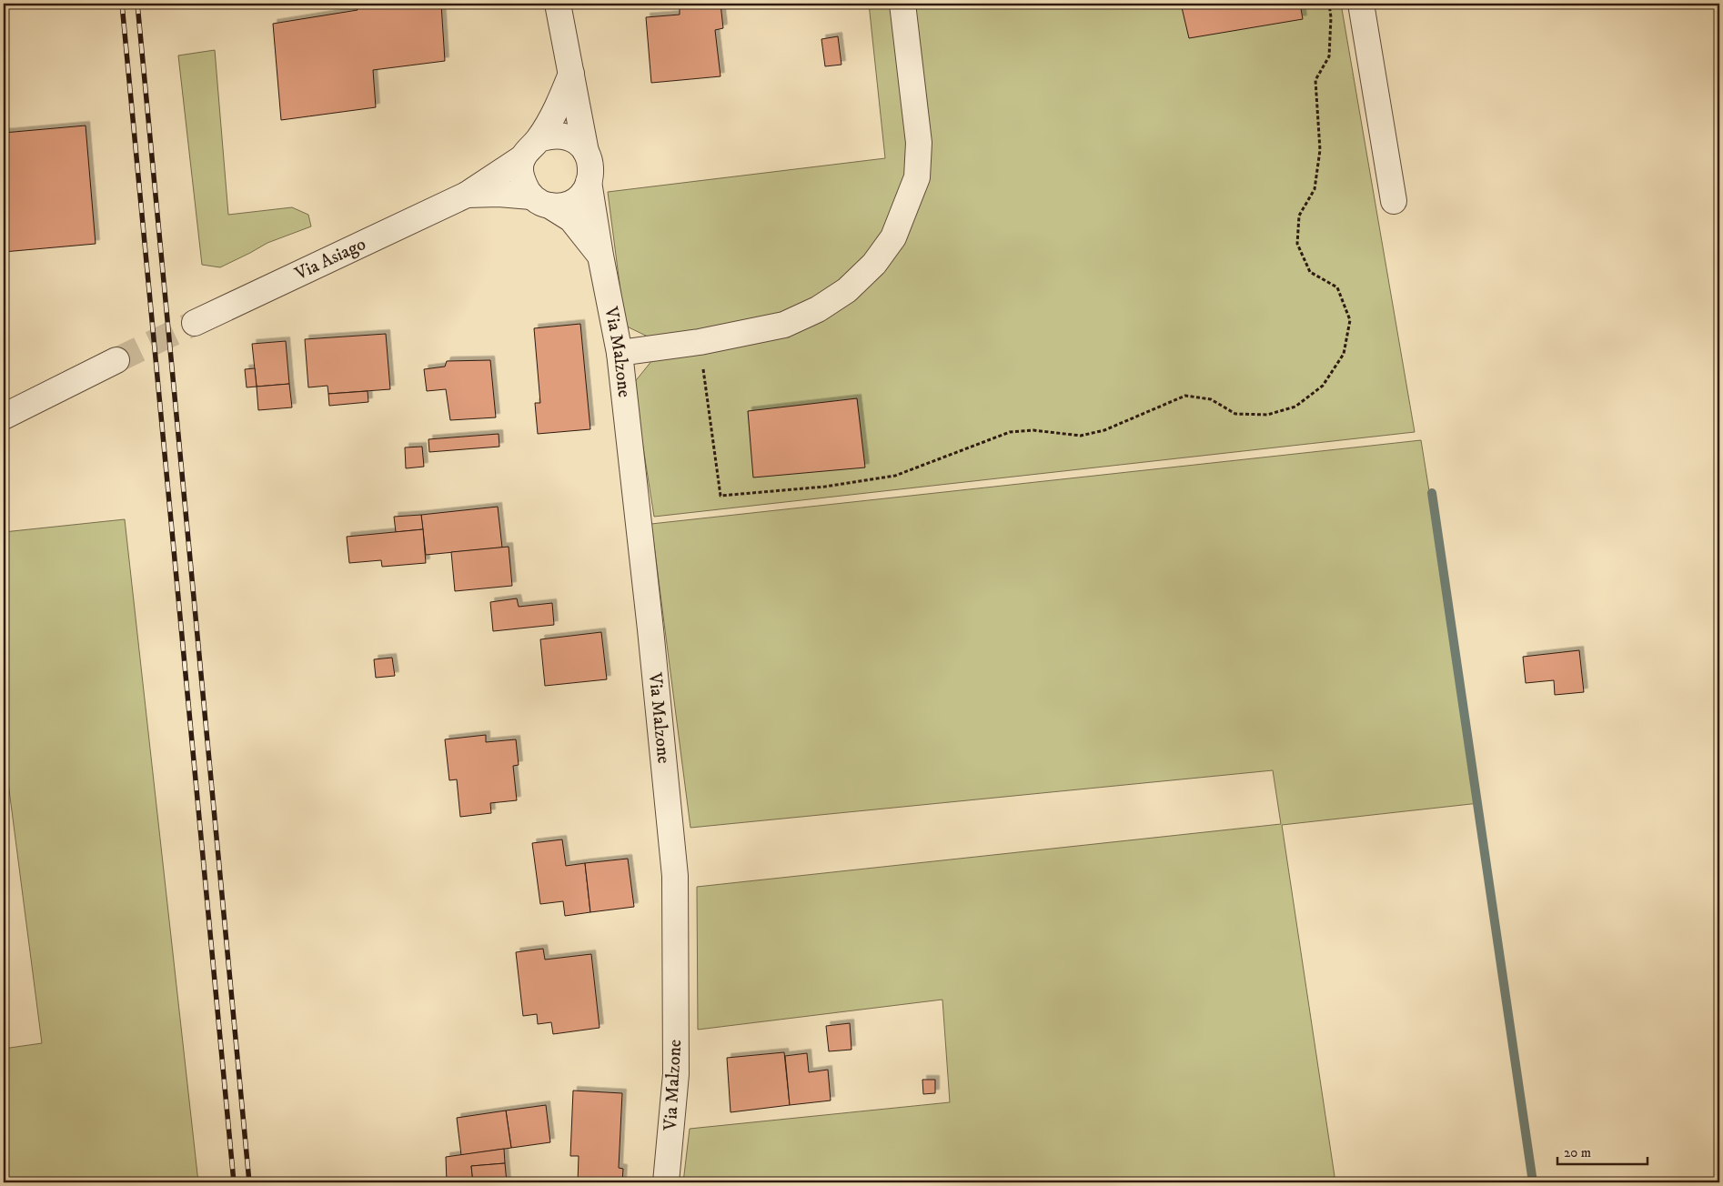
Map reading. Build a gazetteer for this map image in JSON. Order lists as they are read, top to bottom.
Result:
{
  "streets": {
    "street": ["Via Asiago", "Via Malzone"]
  },
  "crossings": [
    ["Via Asiago", "Via Malzone"]
  ],
  "scale_bar": "20 m"
}
